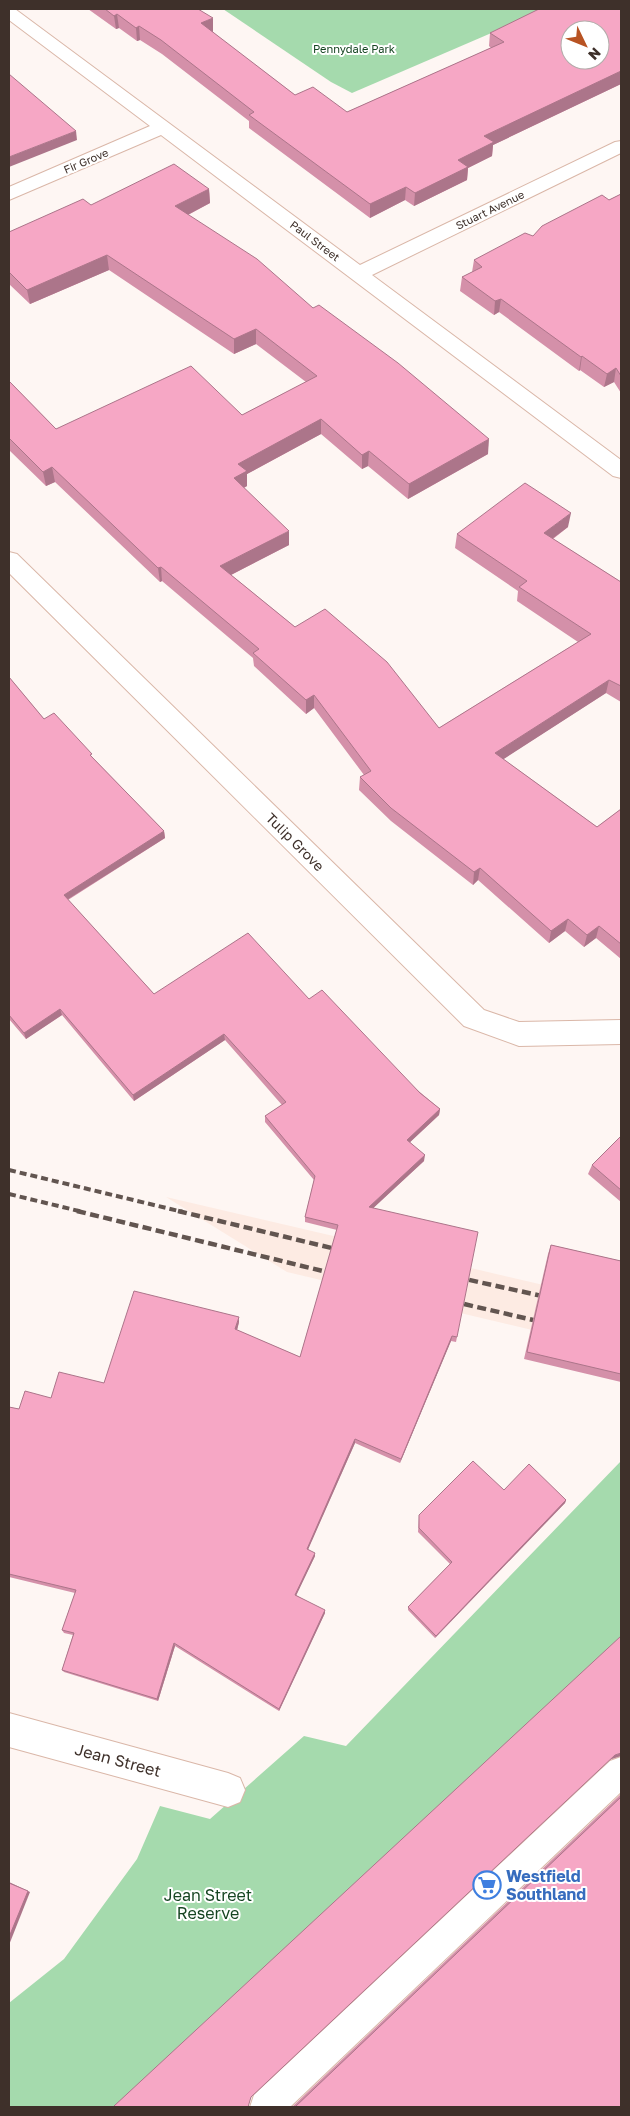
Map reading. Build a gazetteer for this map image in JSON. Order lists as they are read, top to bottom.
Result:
{
  "streets": {
    "street": [
      "Fir Grove",
      "Stuart Avenue",
      "Paul Street",
      "Tulip Grove",
      "Jean Street"
    ]
  },
  "crossings": [
    ["Fir Grove", "Paul Street"],
    ["Stuart Avenue", "Paul Street"]
  ],
  "parks": ["Pennydale Park", "Jean Street Reserve"],
  "places": {
    "supermarket": ["Westfield Southland"]
  },
  "north": "bottom right"
}
